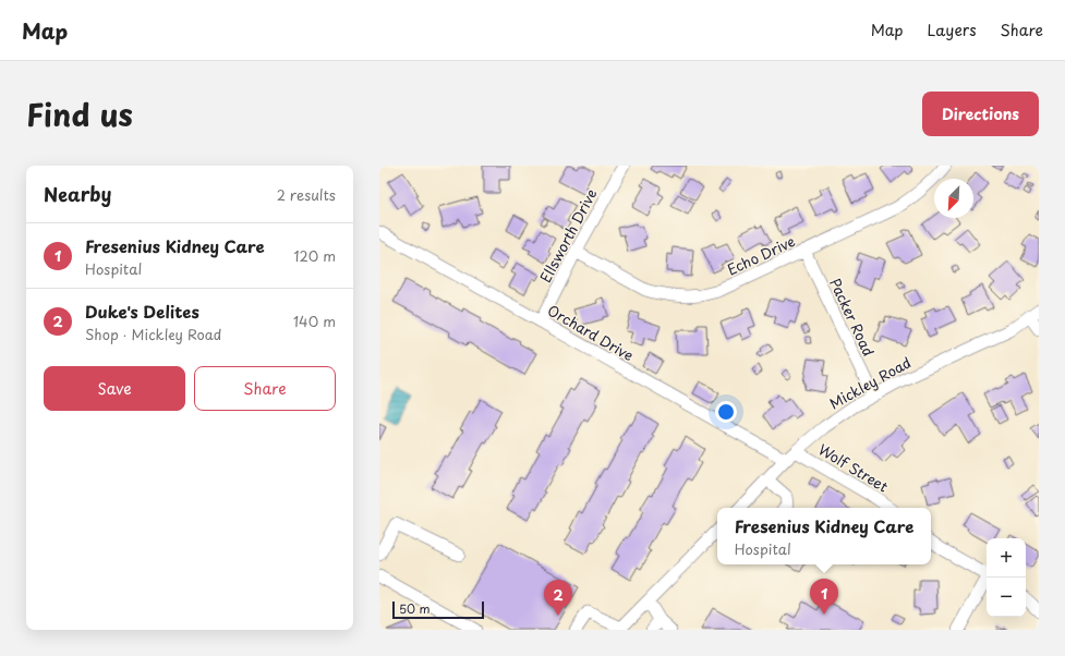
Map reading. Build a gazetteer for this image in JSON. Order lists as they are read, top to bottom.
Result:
{
  "streets": {
    "street": [
      "Ellsworth Drive",
      "Echo Drive",
      "Packer Road",
      "Orchard Drive",
      "Mickley Road",
      "Wolf Street"
    ]
  },
  "crossings": [
    ["Ellsworth Drive", "Echo Drive"],
    ["Ellsworth Drive", "Orchard Drive"],
    ["Echo Drive", "Packer Road"],
    ["Packer Road", "Mickley Road"],
    ["Orchard Drive", "Mickley Road"],
    ["Mickley Road", "Wolf Street"]
  ],
  "scale_bar": "50 m",
  "north": "bottom left",
  "page": {
    "header": "Map",
    "nav": ["Map", "Layers", "Share"],
    "title": "Find us",
    "buttons": [
      "Directions",
      ["Save", "Share"]
    ],
    "heading": ["Nearby", "2 results"],
    "list": [
      {
        "mark": "1",
        "name": "Fresenius Kidney Care",
        "note": "Hospital",
        "value": "120 m"
      },
      {
        "mark": "2",
        "name": "Duke's Delites",
        "note": "Shop · Mickley Road",
        "value": "140 m"
      }
    ],
    "popup": ["Fresenius Kidney Care", "Hospital"],
    "map_buttons": ["+", "−"],
    "pins": ["1", "2"],
    "scale": "50 m"
  }
}
